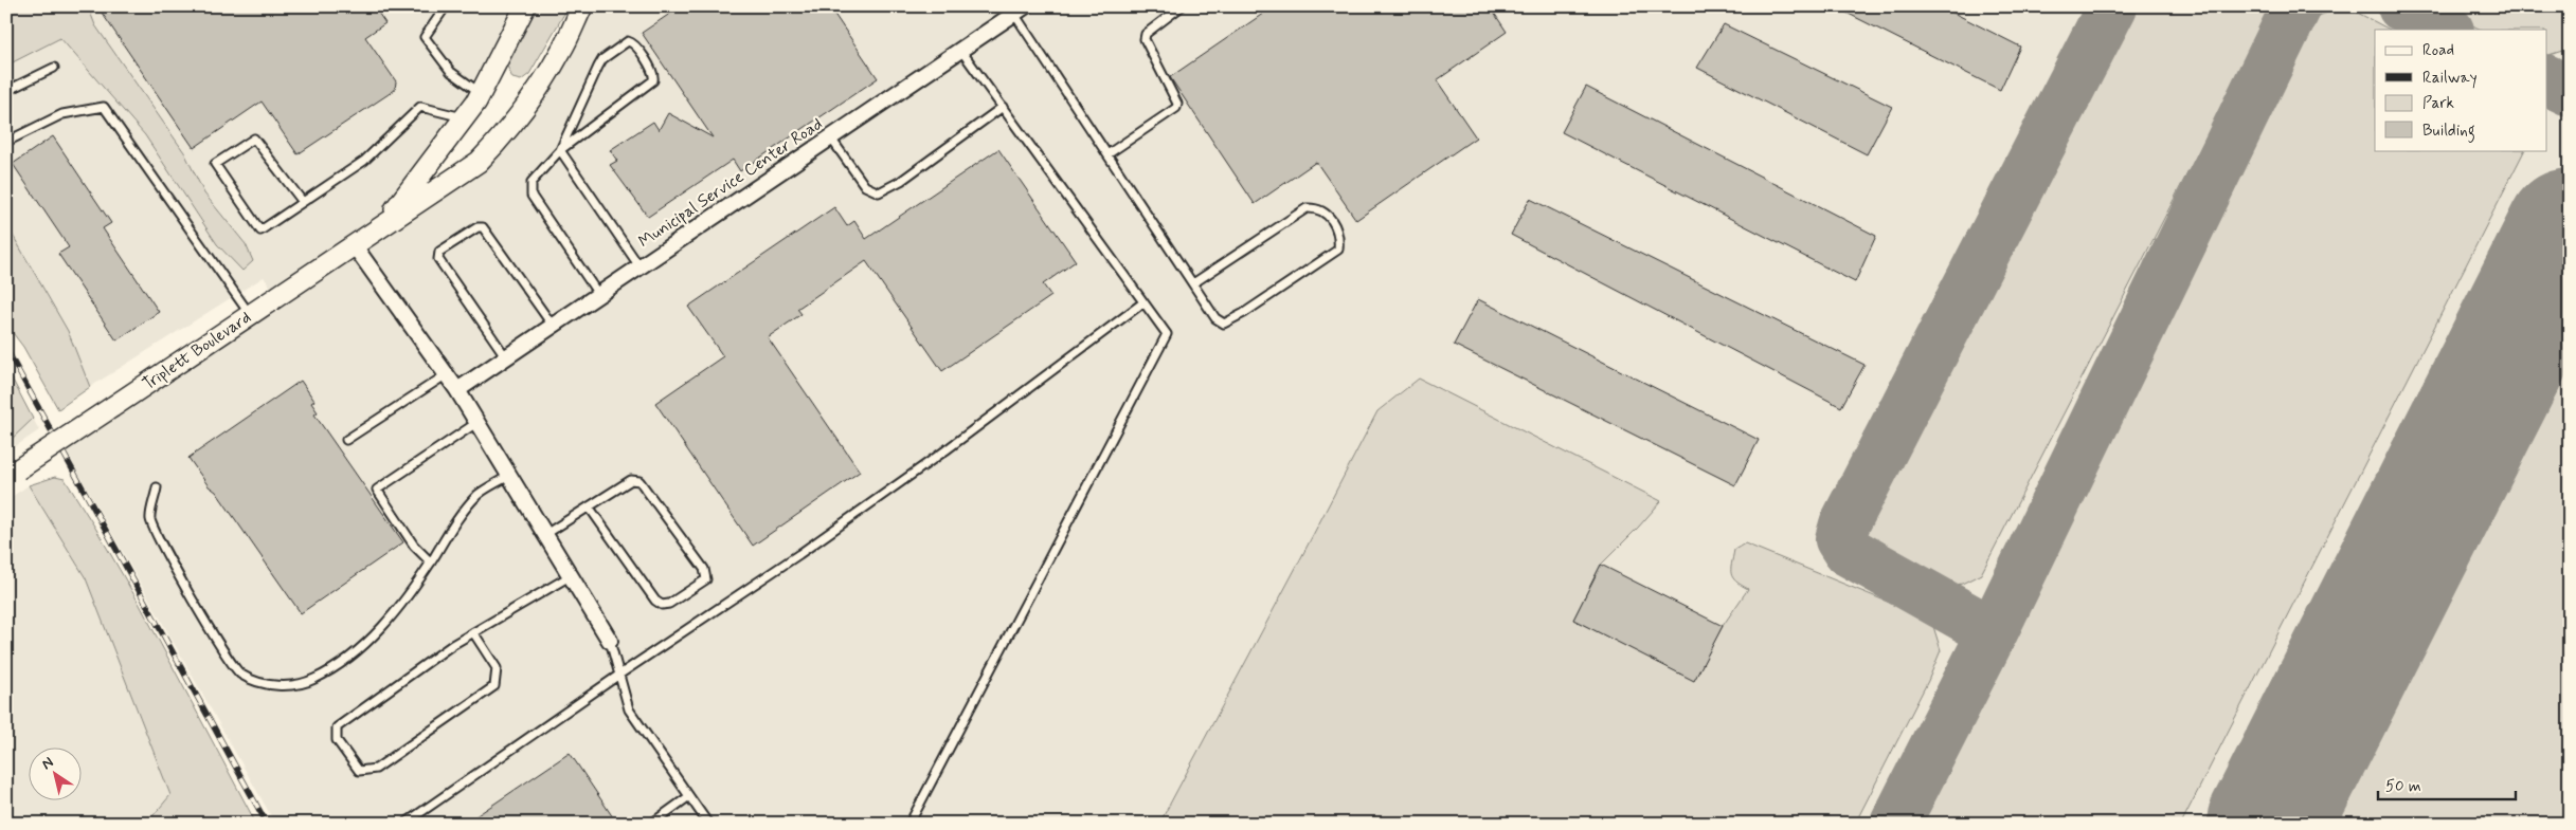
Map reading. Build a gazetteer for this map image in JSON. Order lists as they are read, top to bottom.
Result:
{
  "streets": {
    "main road": ["Triplett Boulevard"],
    "street": ["Municipal Service Center Road"]
  },
  "legend": [
    "Road",
    "Railway",
    "Park",
    "Building"
  ],
  "scale_bar": "50 m",
  "north": "top left"
}
